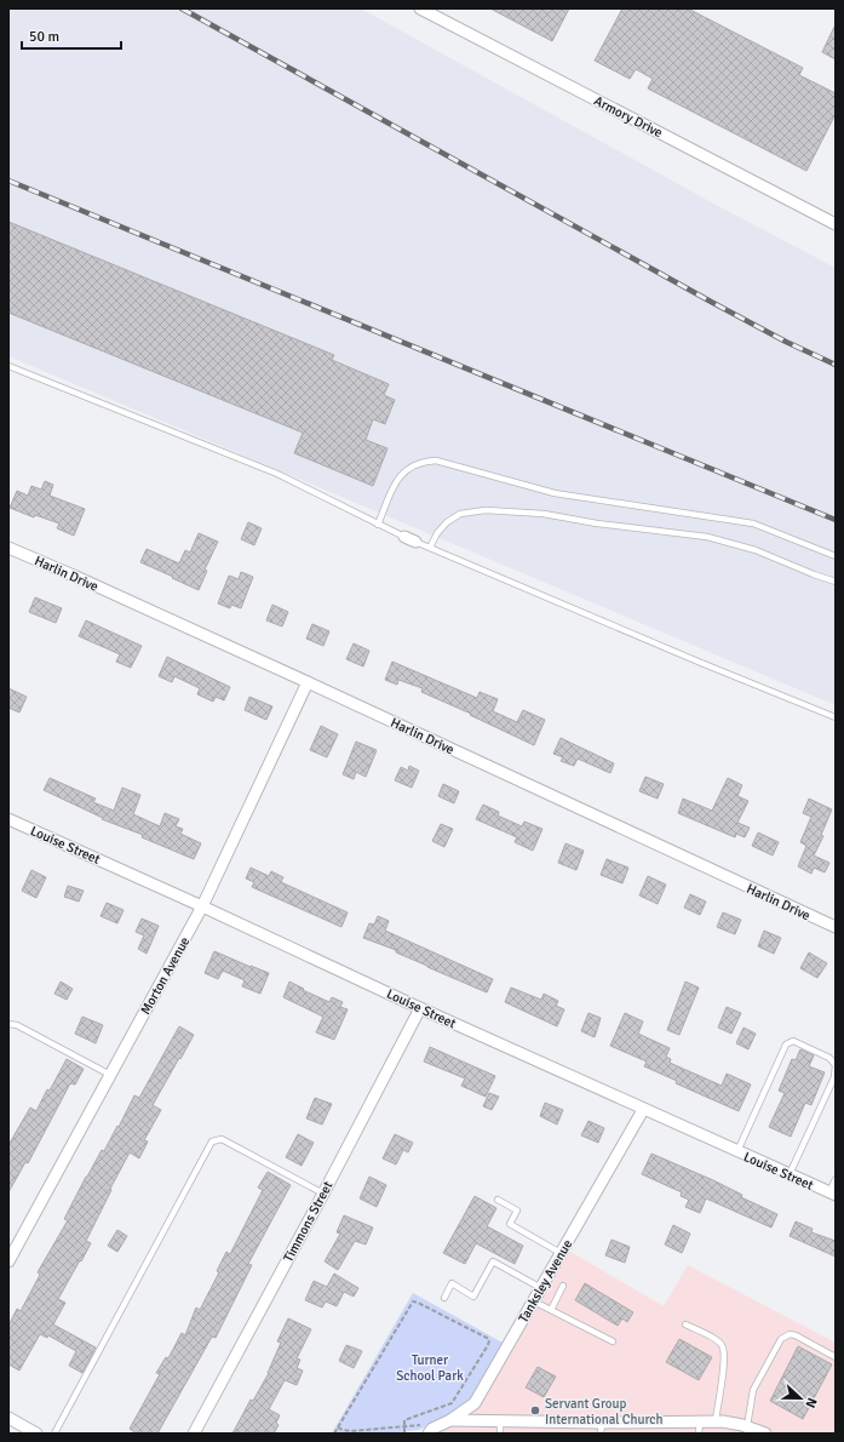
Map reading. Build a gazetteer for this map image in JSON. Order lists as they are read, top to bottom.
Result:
{
  "streets": {
    "street": [
      "Armory Drive",
      "Harlin Drive",
      "Louise Street",
      "Morton Avenue",
      "Timmons Street",
      "Tanksley Avenue"
    ]
  },
  "crossings": [
    ["Harlin Drive", "Morton Avenue"],
    ["Louise Street", "Morton Avenue"],
    ["Louise Street", "Timmons Street"],
    ["Louise Street", "Tanksley Avenue"]
  ],
  "parks": ["Turner School Park"],
  "places": ["Servant Group International Church"],
  "scale_bar": "50 m",
  "north": "right"
}
